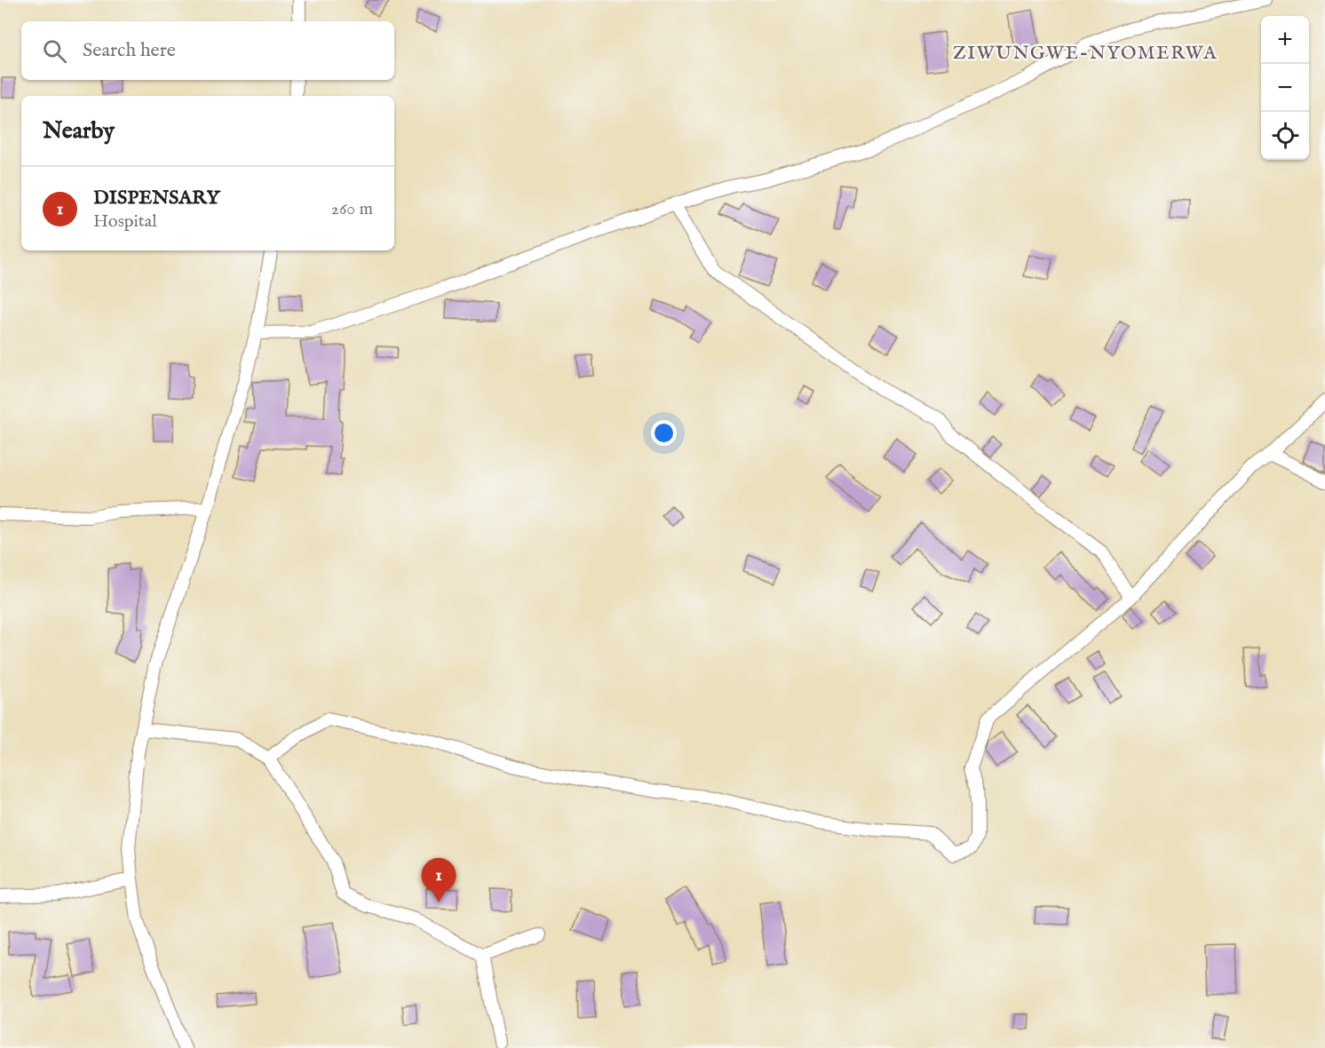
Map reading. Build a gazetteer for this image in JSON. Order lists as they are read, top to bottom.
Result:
{
  "districts": ["ZIWUNGWE-NYOMERWA"],
  "page": {
    "map_buttons": ["+", "−"],
    "search": "Search here",
    "heading": "Nearby",
    "list": [
      {
        "mark": "1",
        "name": "DISPENSARY",
        "note": "Hospital",
        "value": "260 m"
      }
    ],
    "pins": "1"
  }
}
